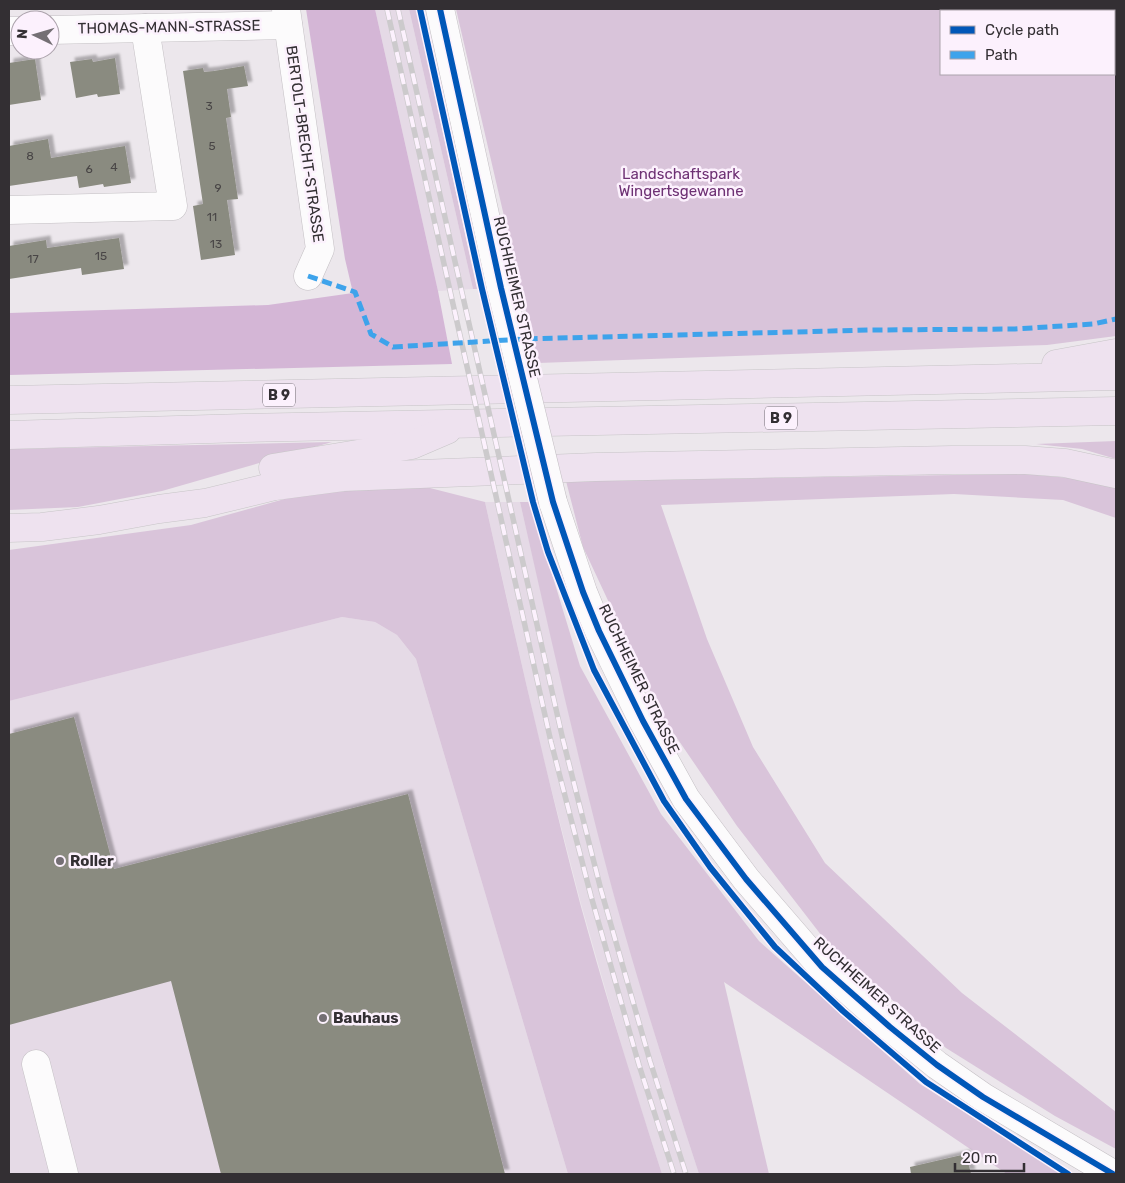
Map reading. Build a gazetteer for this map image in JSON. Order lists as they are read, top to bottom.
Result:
{
  "streets": {
    "highway": ["B 9"],
    "street": ["THOMAS-MANN-STRASSE", "BERTOLT-BRECHT-STRASSE", "RUCHHEIMER STRASSE"]
  },
  "crossings": [
    ["THOMAS-MANN-STRASSE", "BERTOLT-BRECHT-STRASSE"]
  ],
  "parks": ["Landschaftspark Wingertsgewanne"],
  "places": ["Roller", "Bauhaus"],
  "house_numbers": [
    "3",
    "5",
    "8",
    "4",
    "6",
    "9",
    "11",
    "13",
    "15",
    "17"
  ],
  "legend": ["Cycle path", "Path"],
  "scale_bar": "20 m",
  "north": "left"
}
